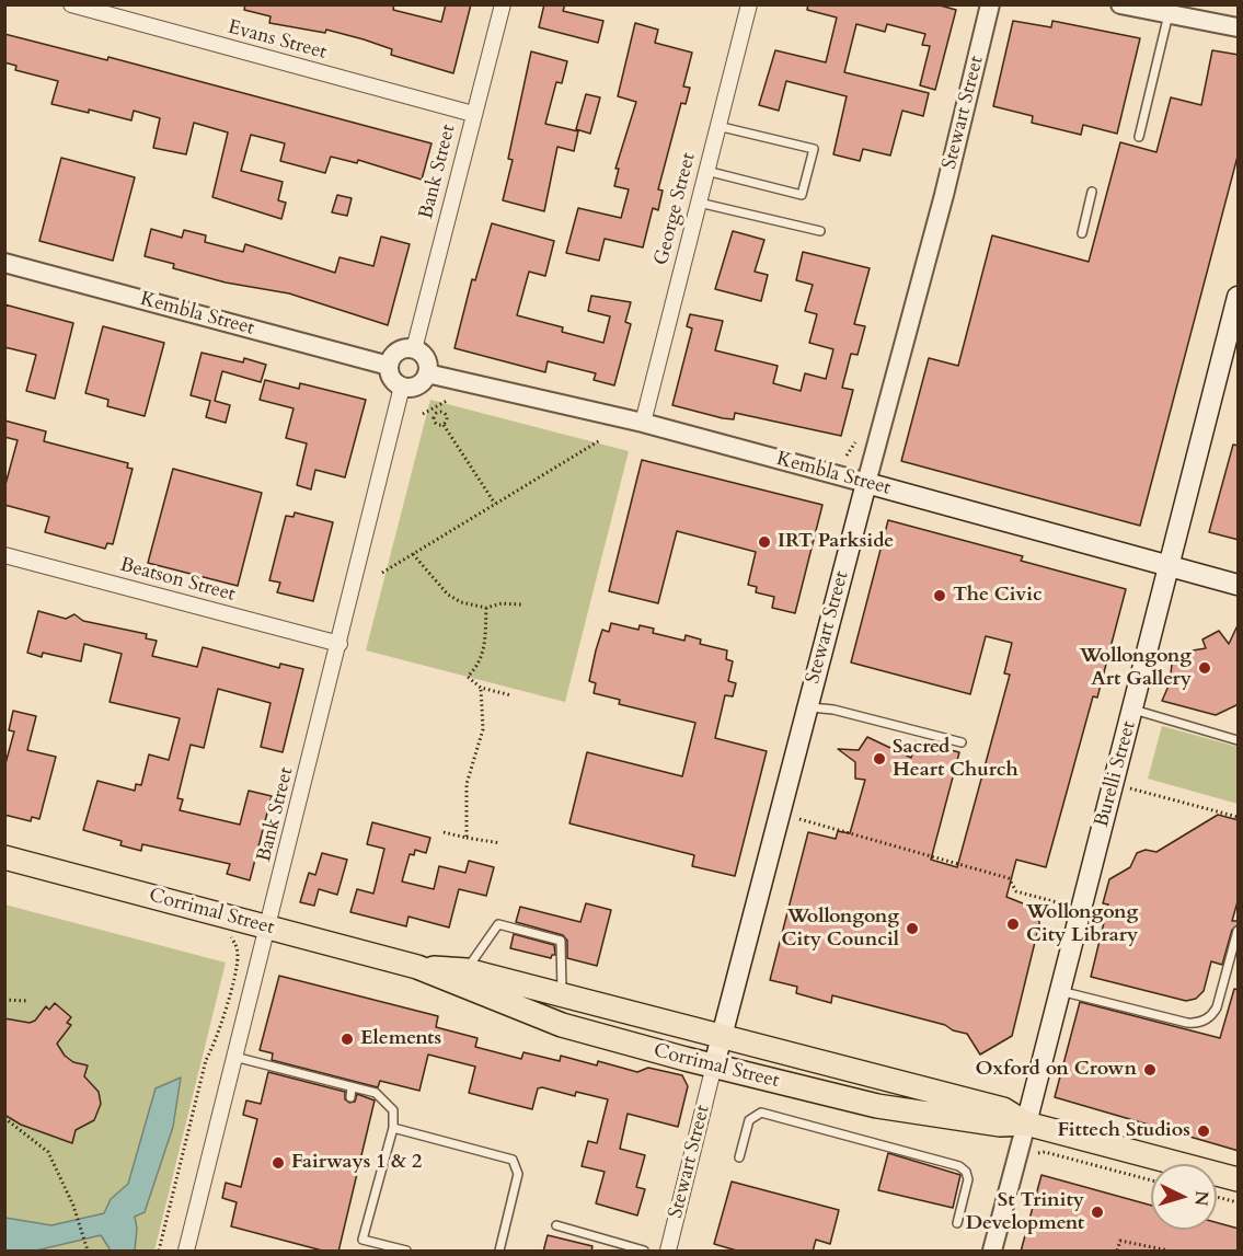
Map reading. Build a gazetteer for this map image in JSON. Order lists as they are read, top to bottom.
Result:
{
  "streets": {
    "main road": [
      "Stewart Street",
      "Kembla Street",
      "Burelli Street",
      "Corrimal Street"
    ],
    "street": [
      "Evans Street",
      "Bank Street",
      "George Street",
      "Beatson Street"
    ]
  },
  "crossings": [
    ["Evans Street", "Bank Street"],
    ["Stewart Street", "Kembla Street"],
    ["Stewart Street", "Corrimal Street"],
    ["Bank Street", "Kembla Street"],
    ["Bank Street", "Beatson Street"],
    ["Bank Street", "Corrimal Street"],
    ["George Street", "Kembla Street"],
    ["Kembla Street", "Burelli Street"],
    ["Burelli Street", "Corrimal Street"]
  ],
  "places": [
    "IRT Parkside",
    "The Civic",
    "Wollongong Art Gallery",
    "Sacred Heart Church",
    "Wollongong City Library",
    "Wollongong City Council",
    "Elements",
    "Oxford on Crown",
    "Fittech Studios",
    "Fairways 1 & 2",
    "St Trinity Development"
  ],
  "north": "right"
}
